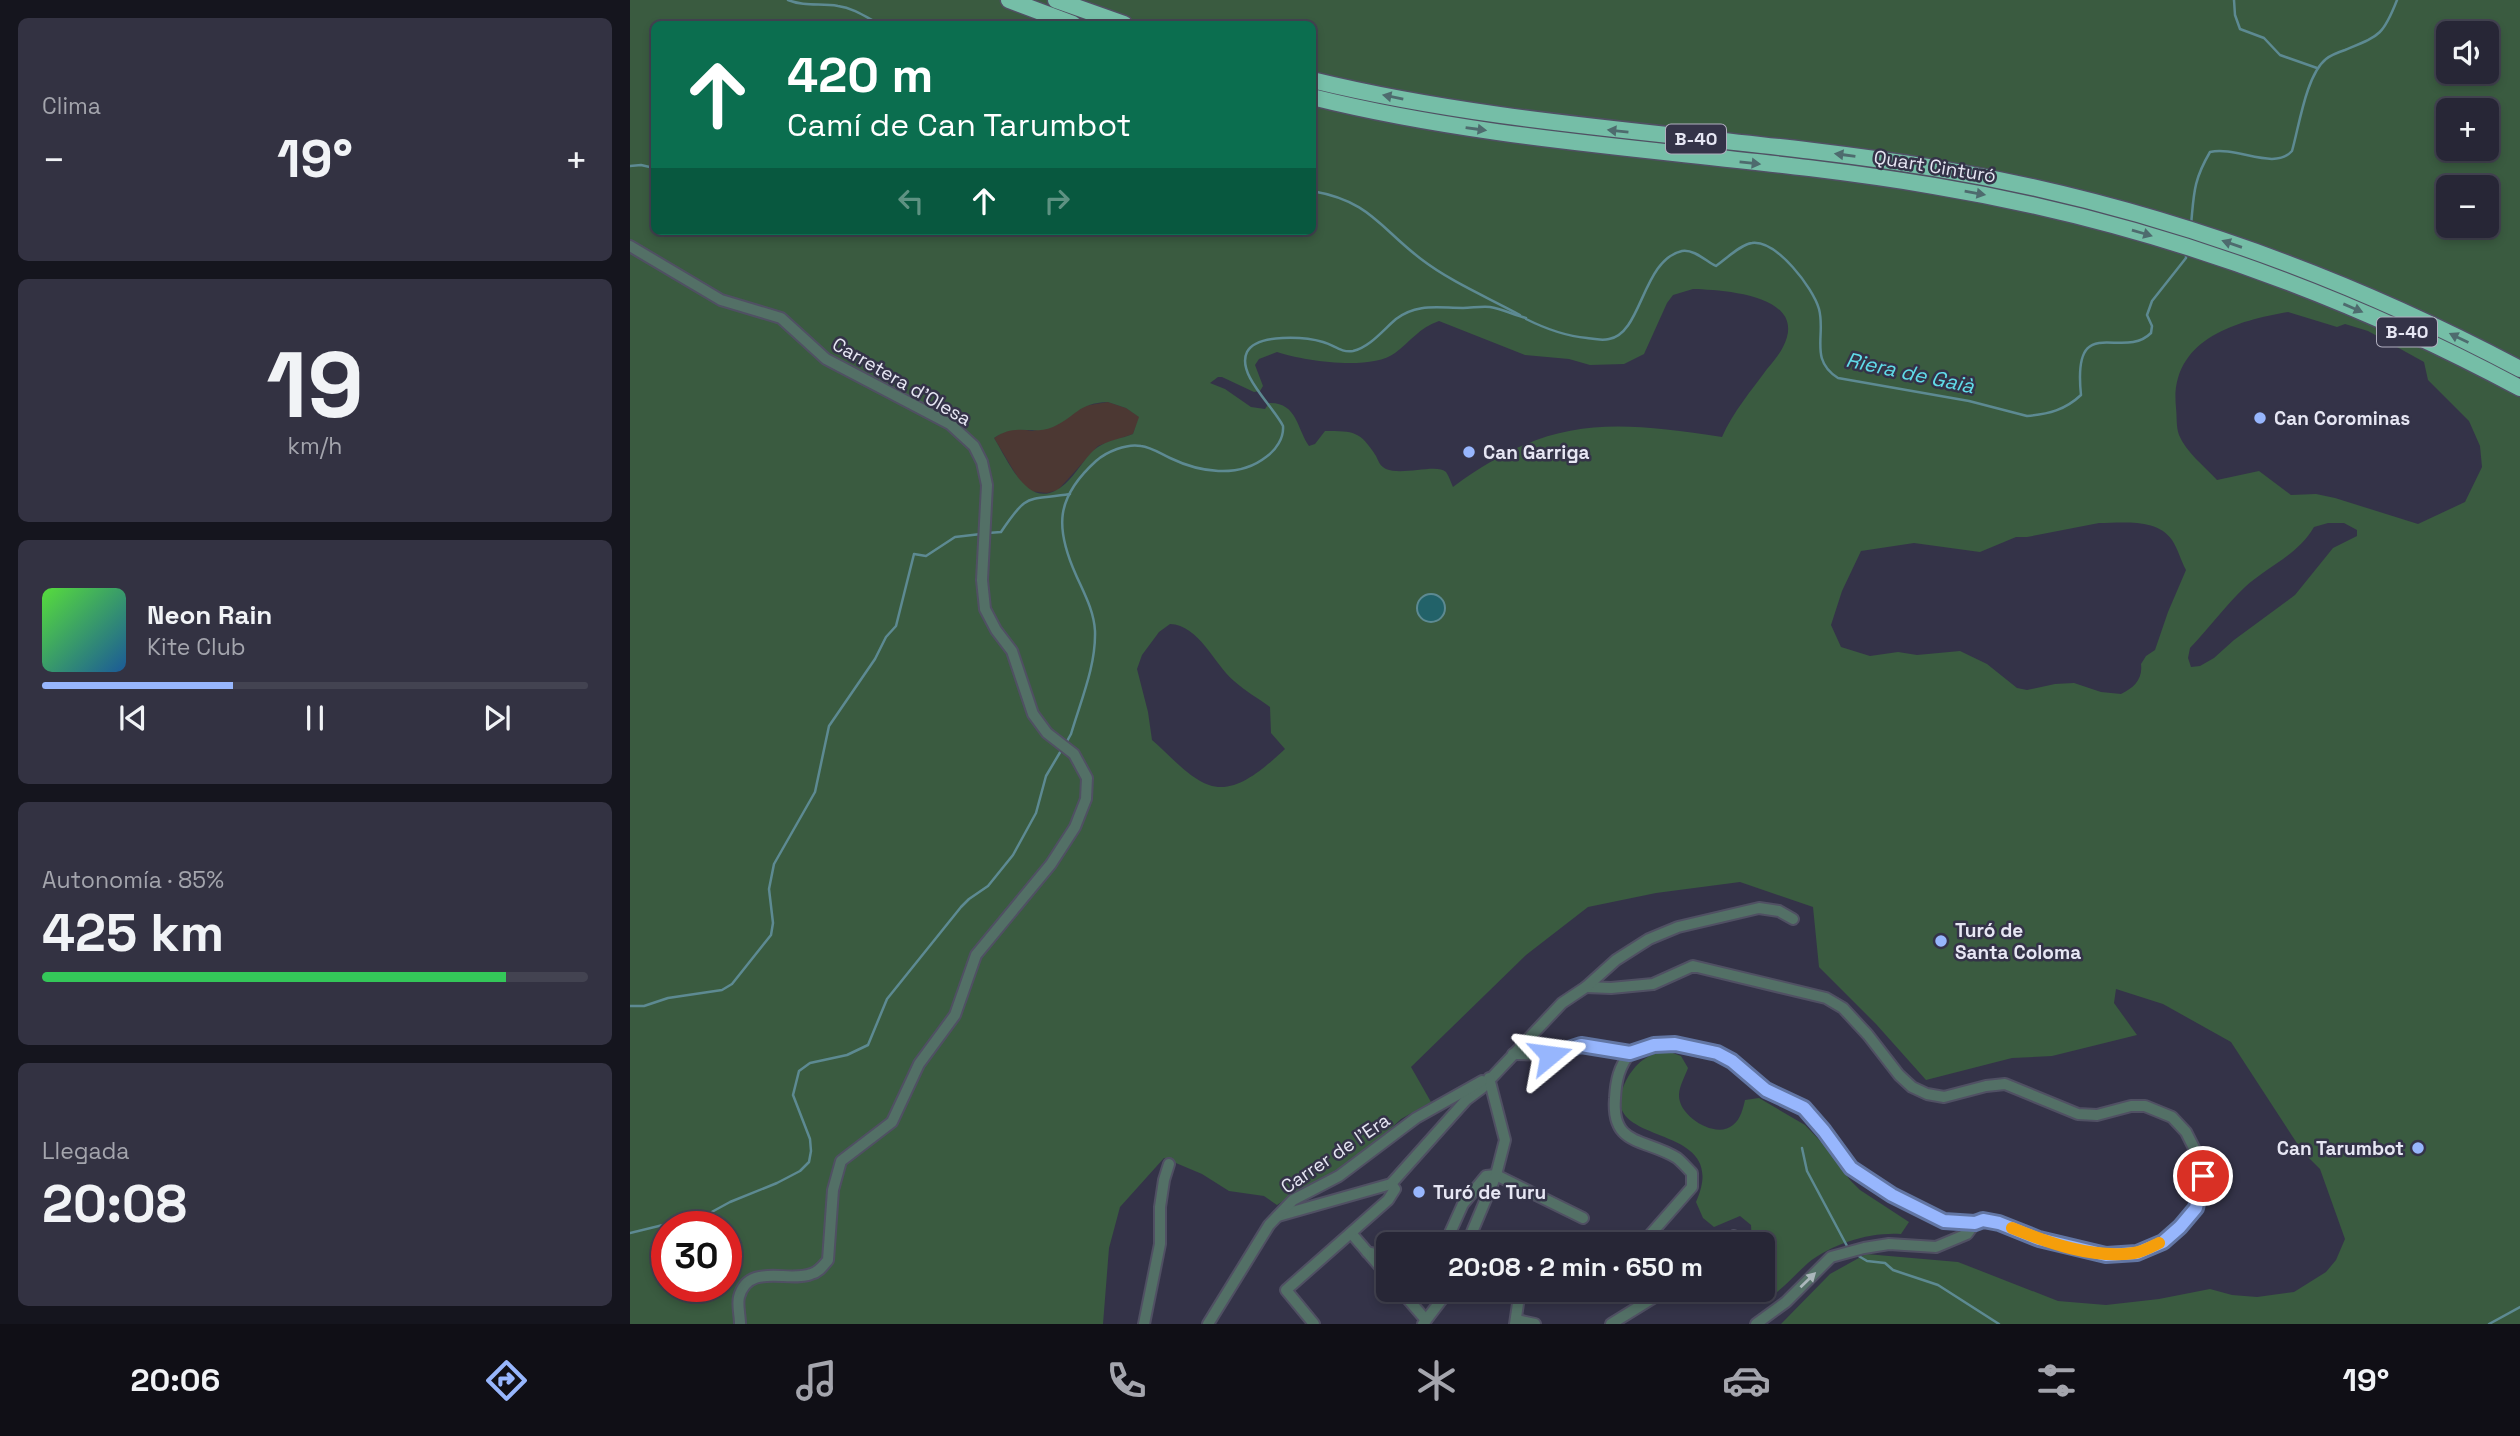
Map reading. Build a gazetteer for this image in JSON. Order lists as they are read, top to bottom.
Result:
{
  "streets": {
    "highway": ["B-40", "Quart Cinturó"],
    "street": ["Carretera d'Olesa", "Carrer de l'Era"]
  },
  "water": ["Riera de Gaià"],
  "places": [
    "Can Corominas",
    "Can Garriga",
    "Turó de Santa Coloma",
    "Can Tarumbot",
    "Turó de Turu"
  ],
  "page": {
    "tile": [
      "Clima",
      ["19", "km/h"],
      ["Autonomía · 85%", "425 km"],
      ["Llegada", "20:08"]
    ],
    "map_buttons": ["+", "−"],
    "turn": ["420 m", "Camí de Can Tarumbot"],
    "heat": ["−", "19°", "+"],
    "song": ["Neon Rain", "Kite Club"],
    "limit": "30",
    "trip": "20:08 · 2 min · 650 m",
    "tabs": ["20:06", "19°"]
  }
}
